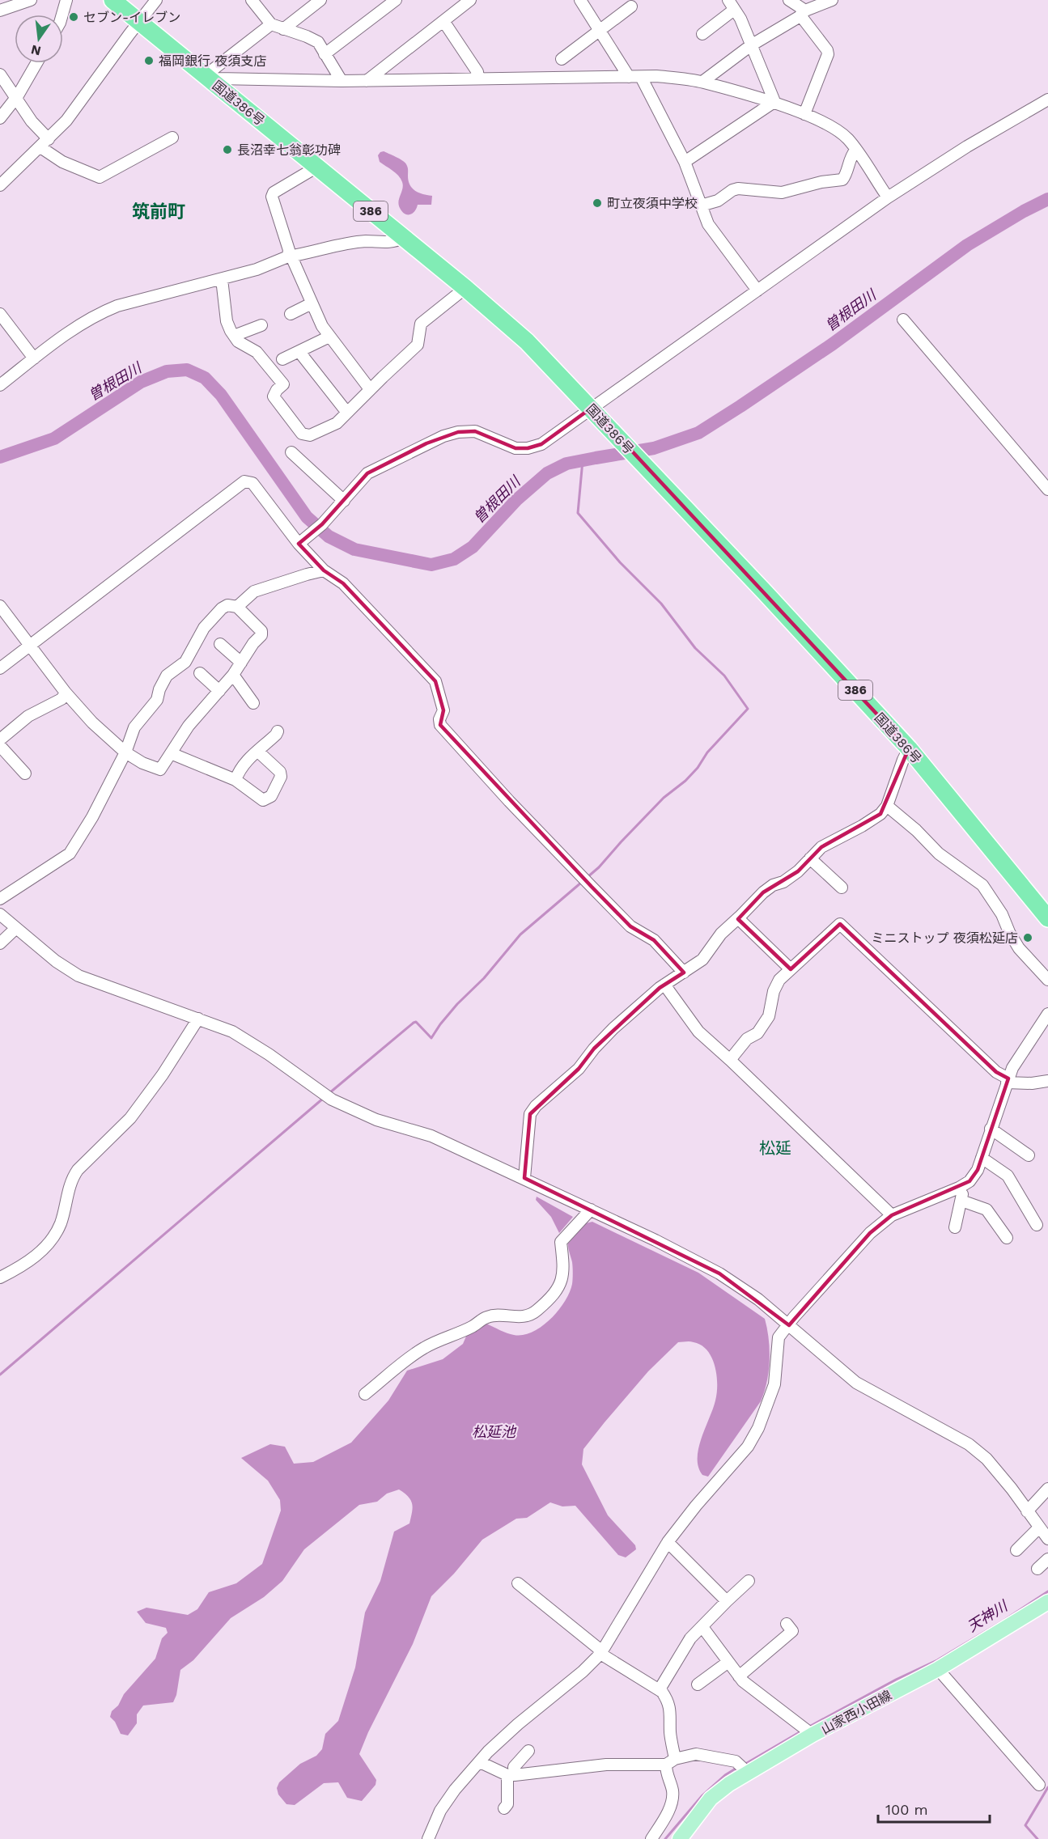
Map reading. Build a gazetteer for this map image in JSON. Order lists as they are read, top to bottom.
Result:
{
  "streets": {
    "highway": ["国道386号", "386"],
    "main road": ["山家西小田線"]
  },
  "districts": ["筑前町", "松延"],
  "water": ["曽根田川", "松延池", "天神川"],
  "places": [
    "セブン-イレブン",
    "福岡銀行 夜須支店",
    "長沼幸七翁彰功碑",
    "町立夜須中学校",
    "ミニストップ 夜須松延店"
  ],
  "scale_bar": "100 m",
  "north": "bottom"
}
